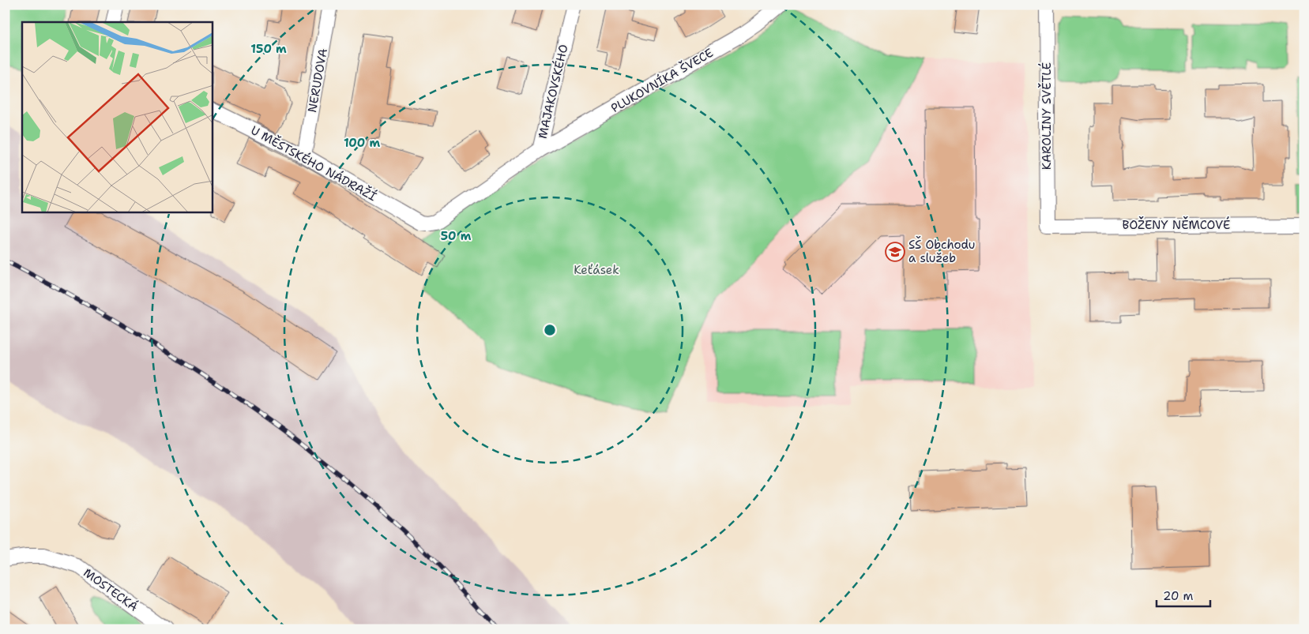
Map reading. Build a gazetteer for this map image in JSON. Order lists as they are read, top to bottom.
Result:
{
  "streets": {
    "street": [
      "NERUDOVA",
      "PLUKOVNÍKA ŠVECE",
      "MAJAKOVSKÉHO",
      "KAROLINY SVĚTLÉ",
      "U MĚSTSKÉHO NÁDRAŽÍ",
      "BOŽENY NĚMCOVÉ",
      "MOSTECKÁ"
    ]
  },
  "crossings": [
    ["NERUDOVA", "U MĚSTSKÉHO NÁDRAŽÍ"],
    ["PLUKOVNÍKA ŠVECE", "MAJAKOVSKÉHO"],
    ["MAJAKOVSKÉHO", "U MĚSTSKÉHO NÁDRAŽÍ"],
    ["KAROLINY SVĚTLÉ", "BOŽENY NĚMCOVÉ"]
  ],
  "parks": ["Keťásek"],
  "places": {
    "school or university": ["SŠ Obchodu a služeb"]
  },
  "scale_bar": "20 m",
  "rings": ["150 m", "100 m", "50 m"]
}
